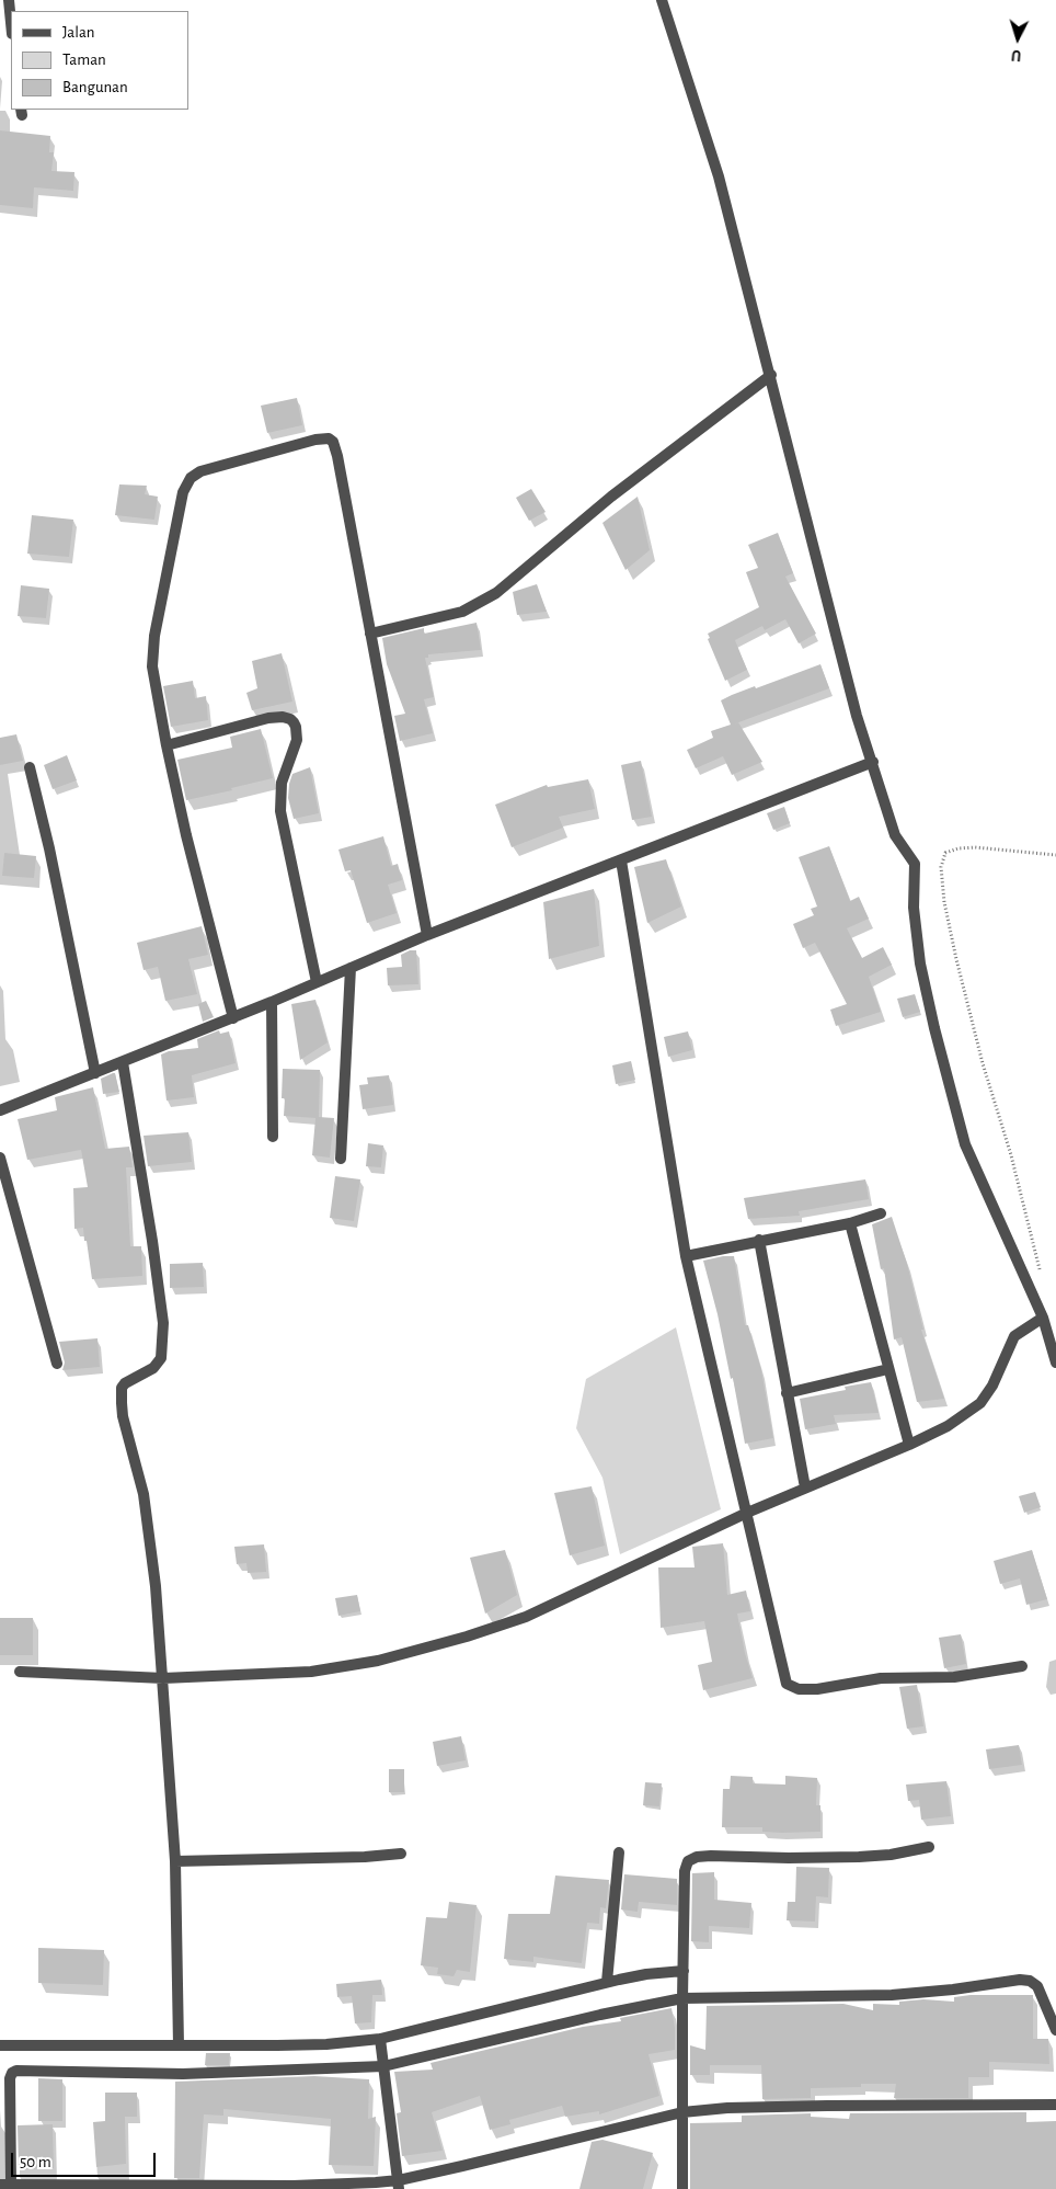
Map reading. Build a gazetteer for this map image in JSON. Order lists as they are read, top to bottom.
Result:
{
  "legend": ["Jalan", "Taman", "Bangunan"],
  "scale_bar": "50 m",
  "north": "bottom"
}
